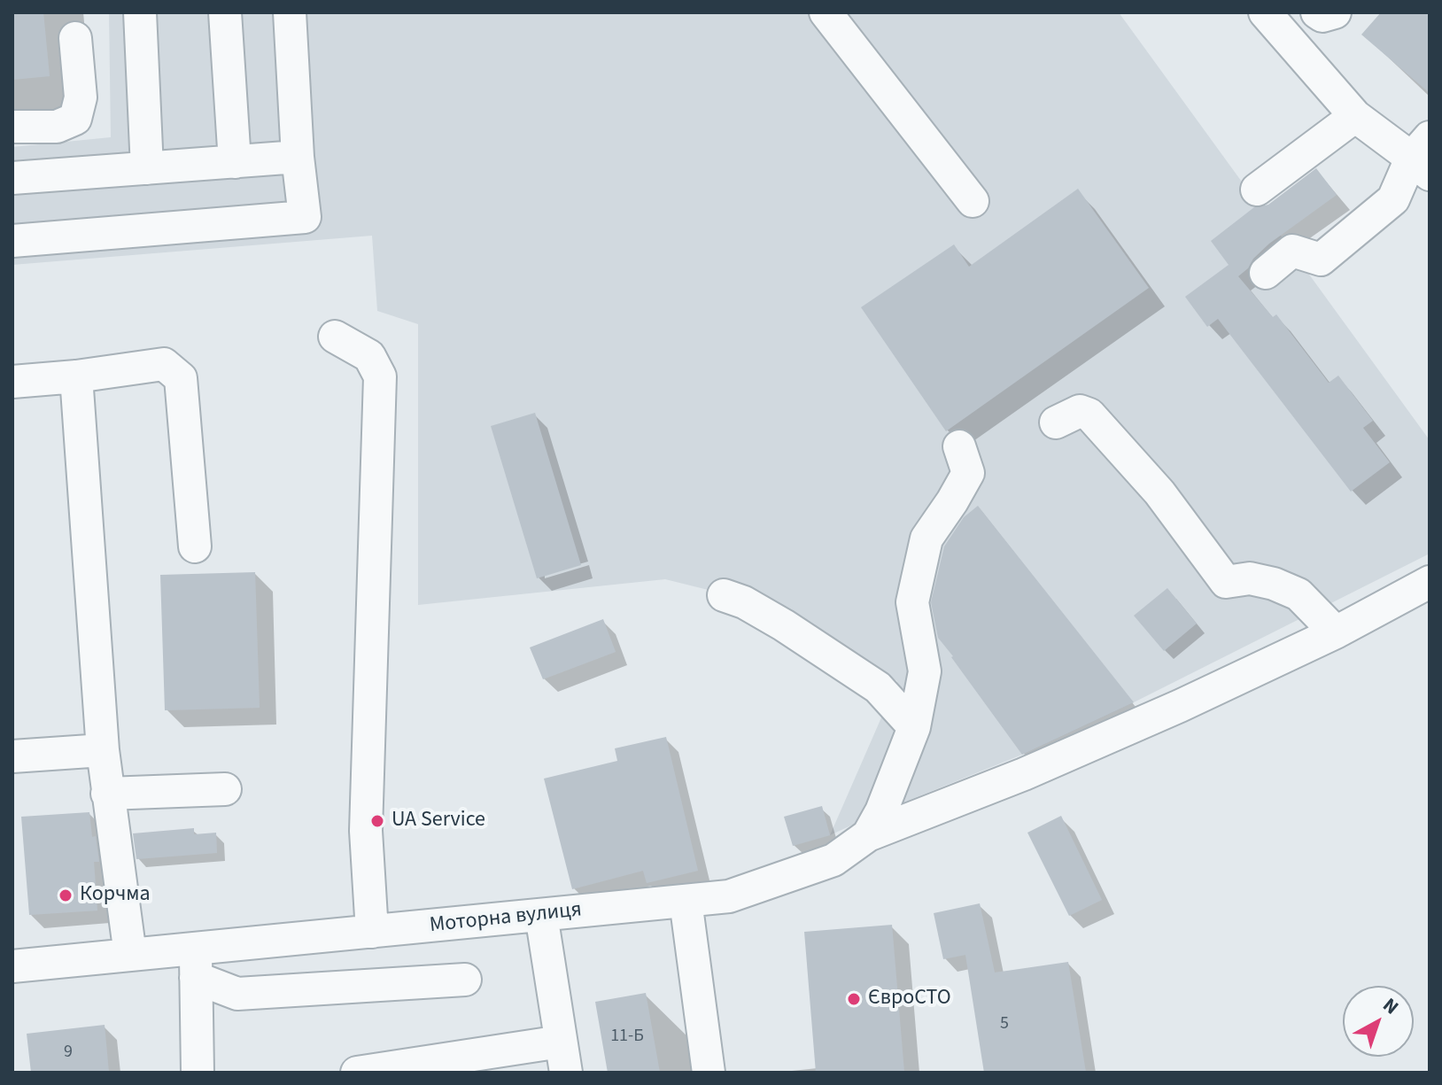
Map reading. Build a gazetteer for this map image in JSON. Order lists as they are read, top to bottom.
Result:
{
  "streets": {
    "street": ["Моторна вулиця"]
  },
  "places": ["UA Service", "Корчма", "ЄвроСТО"],
  "house_numbers": ["5", "11-Б", "9"],
  "north": "top right"
}
